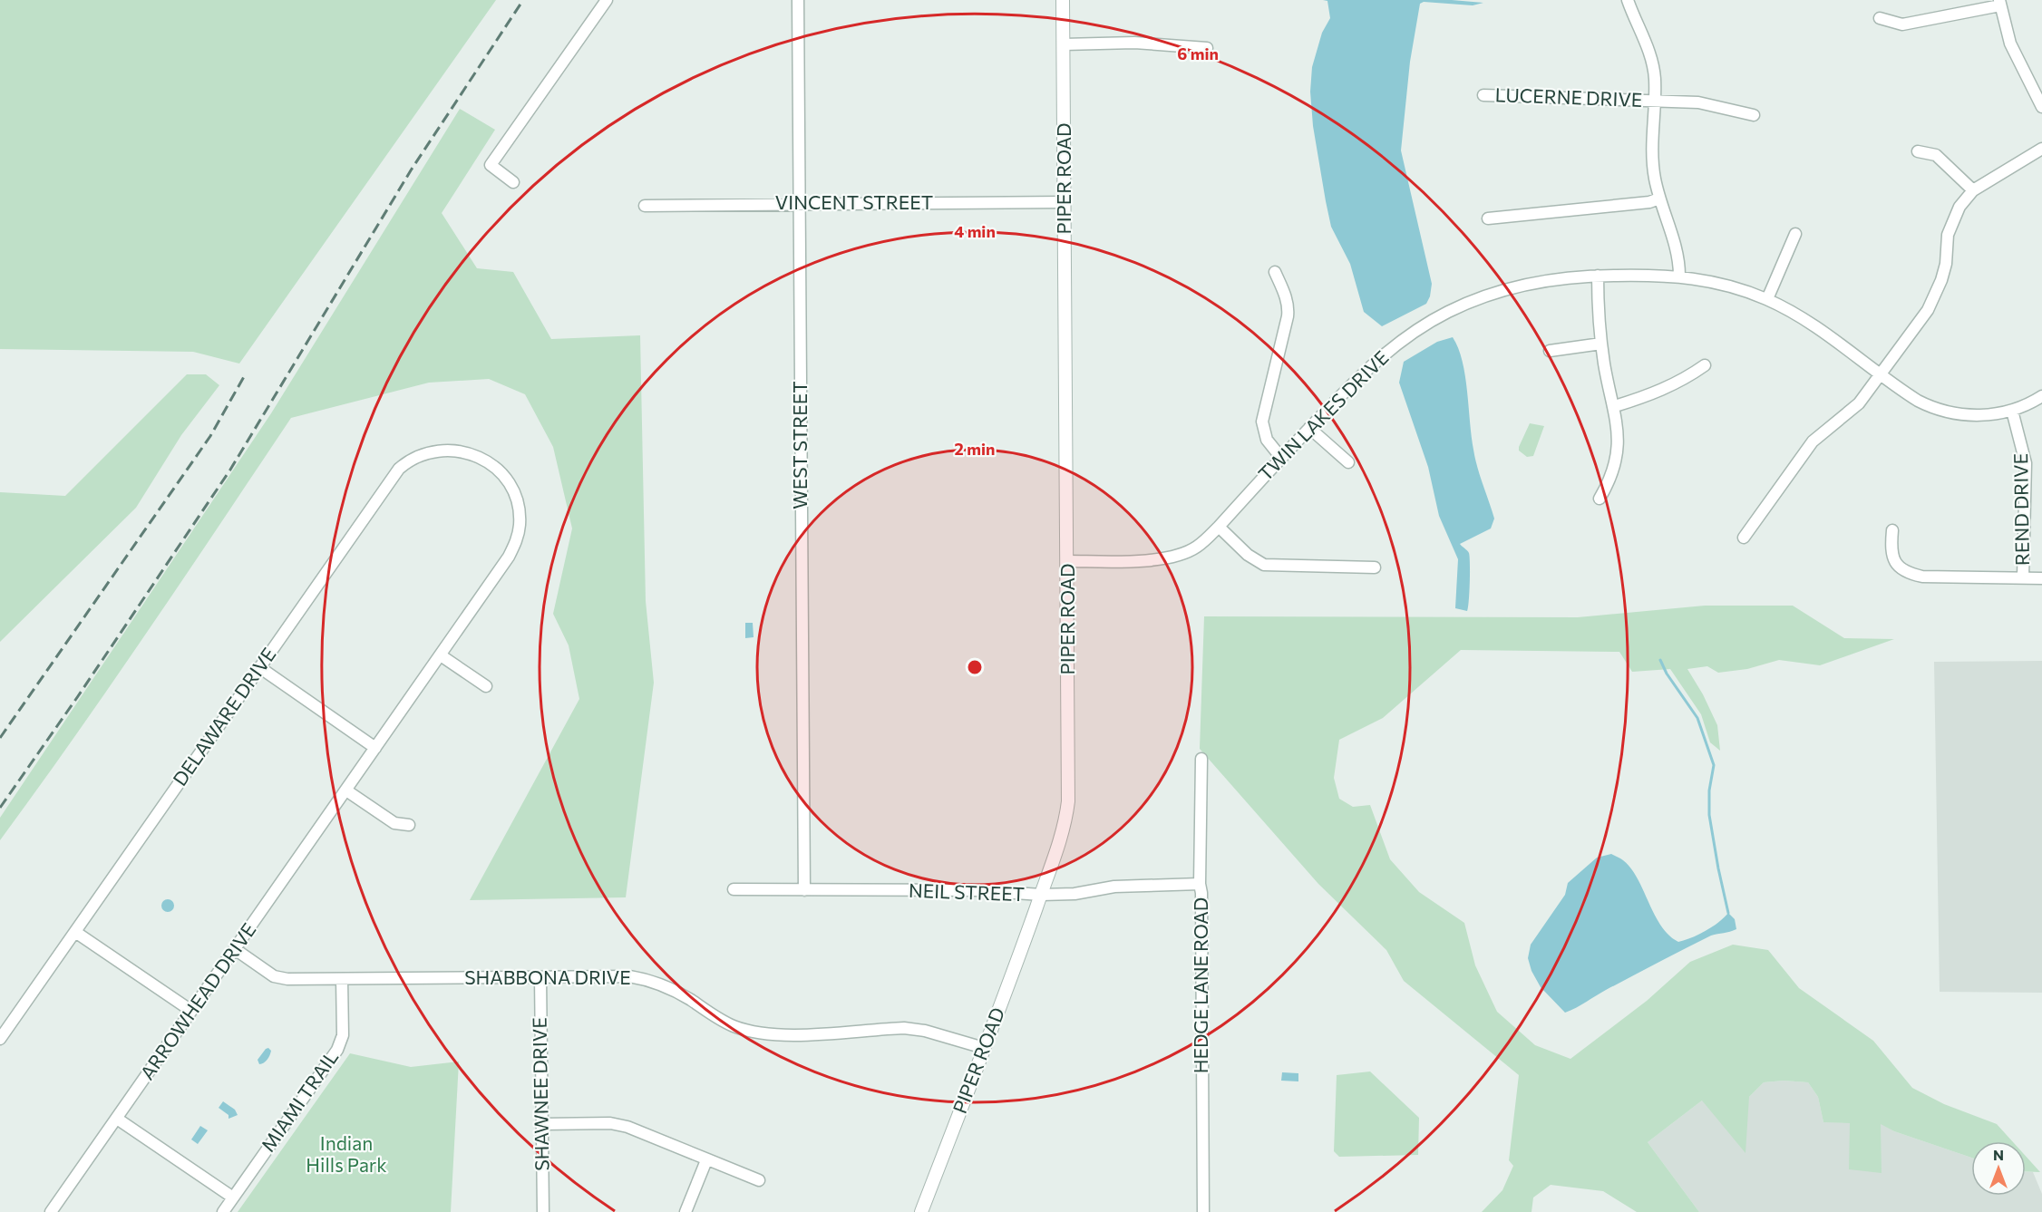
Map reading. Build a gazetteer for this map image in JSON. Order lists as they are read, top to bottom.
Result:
{
  "streets": {
    "street": [
      "LUCERNE DRIVE",
      "PIPER ROAD",
      "VINCENT STREET",
      "TWIN LAKES DRIVE",
      "WEST STREET",
      "REND DRIVE",
      "DELAWARE DRIVE",
      "NEIL STREET",
      "SHABBONA DRIVE",
      "HEDGE LANE ROAD",
      "ARROWHEAD DRIVE",
      "SHAWNEE DRIVE",
      "MIAMI TRAIL"
    ]
  },
  "crossings": [
    ["PIPER ROAD", "VINCENT STREET"],
    ["PIPER ROAD", "TWIN LAKES DRIVE"],
    ["PIPER ROAD", "NEIL STREET"],
    ["PIPER ROAD", "SHABBONA DRIVE"],
    ["VINCENT STREET", "WEST STREET"],
    ["TWIN LAKES DRIVE", "REND DRIVE"],
    ["WEST STREET", "NEIL STREET"],
    ["DELAWARE DRIVE", "ARROWHEAD DRIVE"],
    ["NEIL STREET", "HEDGE LANE ROAD"],
    ["SHABBONA DRIVE", "ARROWHEAD DRIVE"],
    ["SHABBONA DRIVE", "SHAWNEE DRIVE"],
    ["SHABBONA DRIVE", "MIAMI TRAIL"]
  ],
  "parks": ["Indian Hills Park"],
  "north": "top",
  "rings": ["6 min", "4 min", "2 min"]
}
